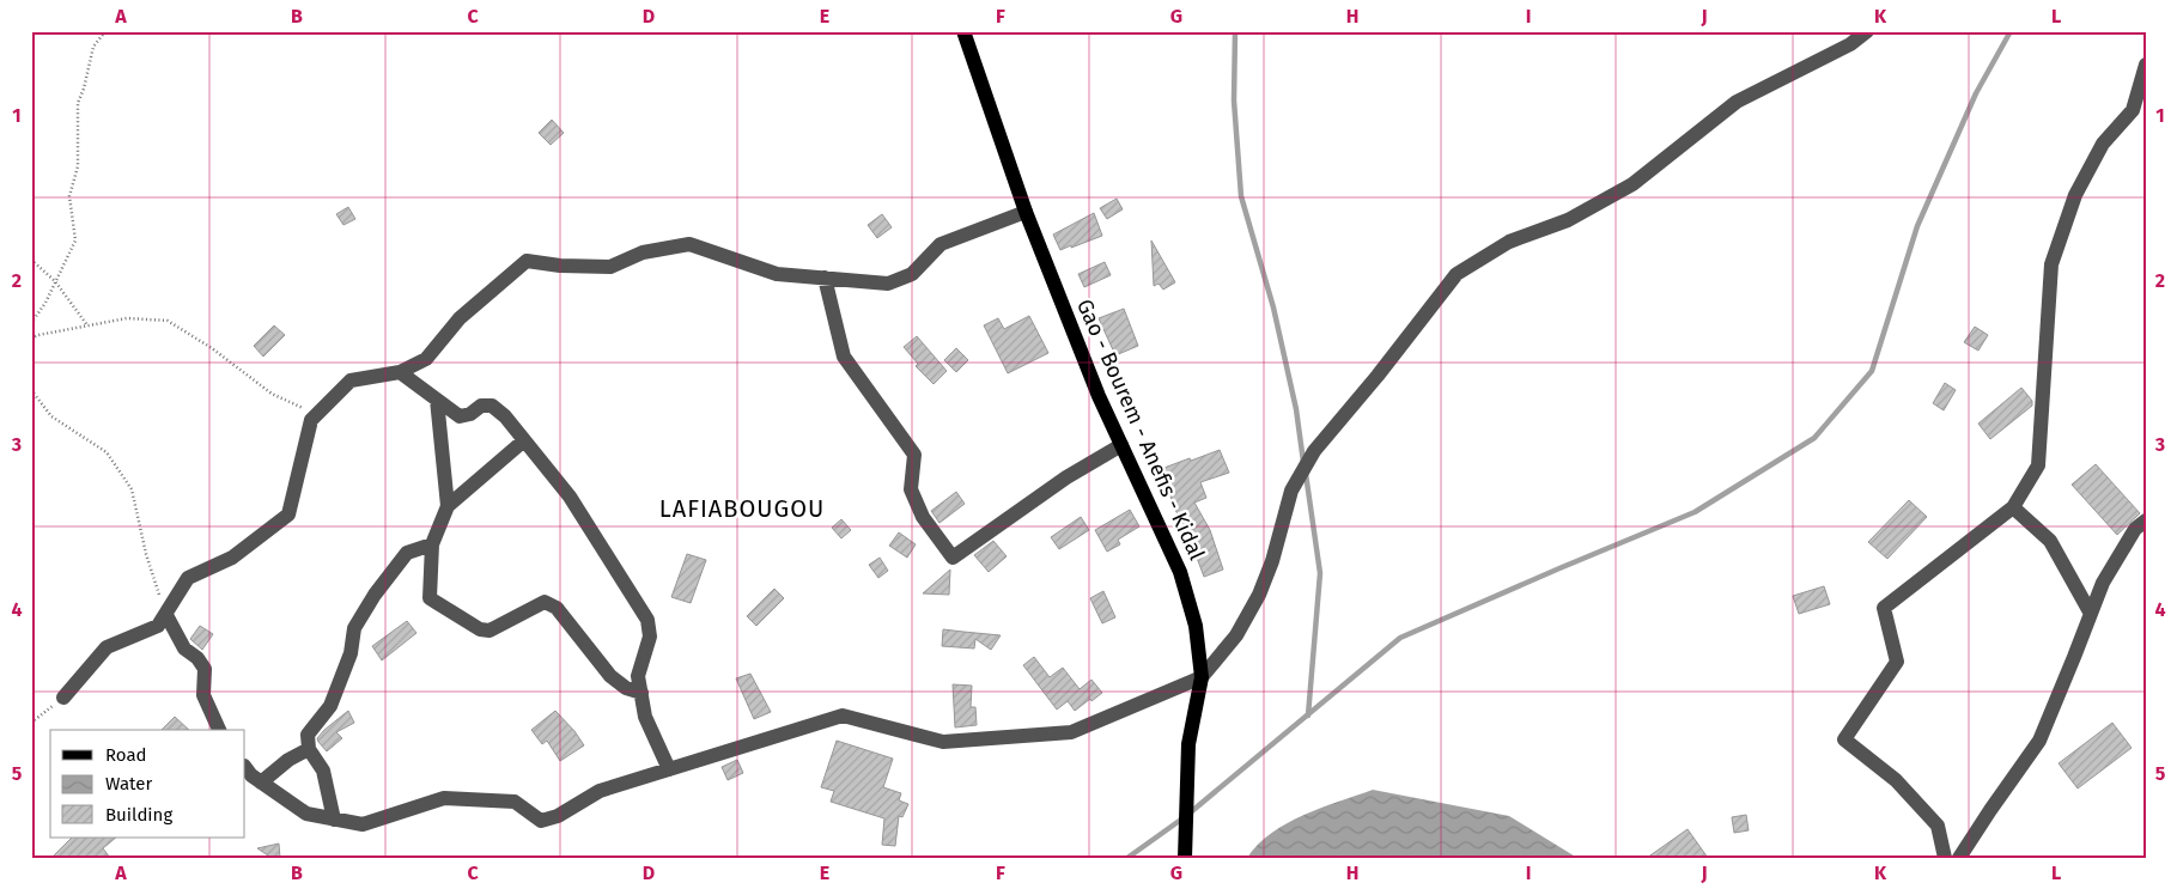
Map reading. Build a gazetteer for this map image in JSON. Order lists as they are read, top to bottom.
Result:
{
  "streets": {
    "main road": ["Gao - Bourem - Anefis - Kidal"]
  },
  "districts": ["LAFIABOUGOU"],
  "legend": ["Road", "Water", "Building"],
  "grid": {
    "columns": [
      "A",
      "B",
      "C",
      "D",
      "E",
      "F",
      "G",
      "H",
      "I",
      "J",
      "K",
      "L"
    ],
    "rows": [
      "1",
      "2",
      "3",
      "4",
      "5"
    ]
  }
}
